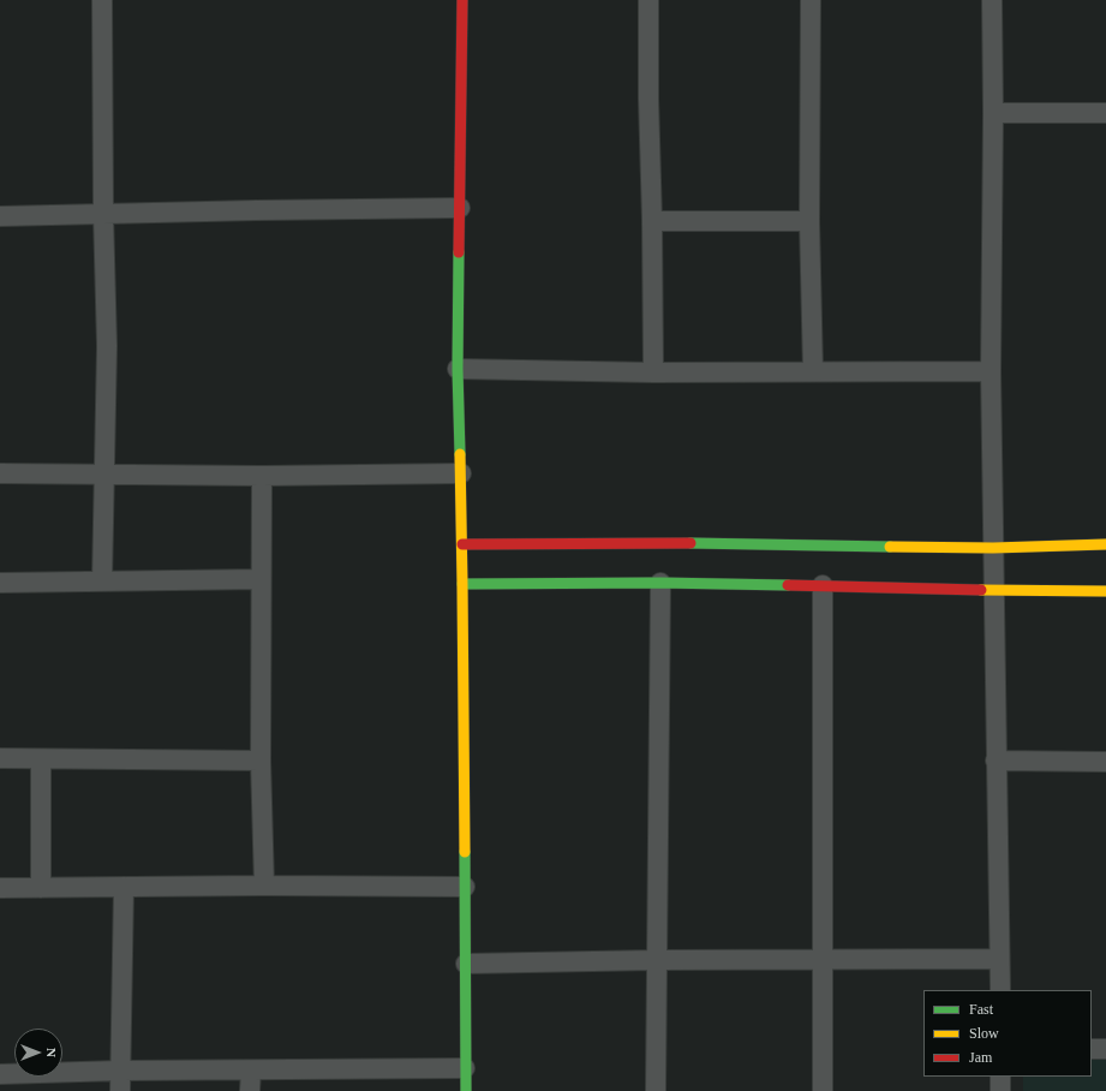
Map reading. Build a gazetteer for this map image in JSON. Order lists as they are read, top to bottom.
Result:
{
  "legend": ["Fast", "Slow", "Jam"],
  "north": "right"
}
